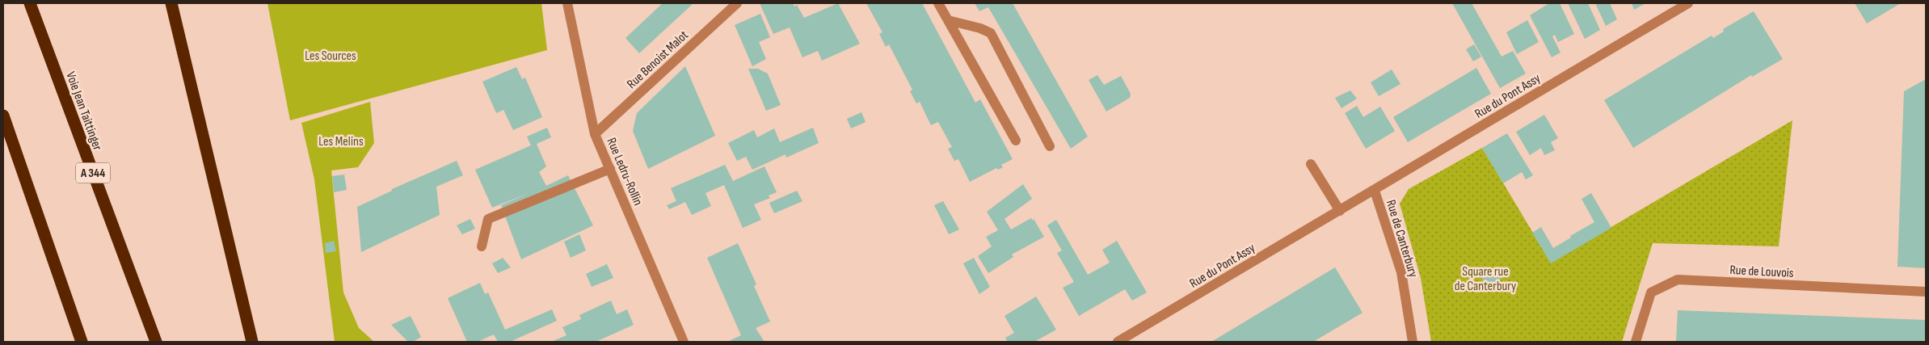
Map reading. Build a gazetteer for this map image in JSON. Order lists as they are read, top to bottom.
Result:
{
  "streets": {
    "highway": ["Voie Jean Taittinger", "A 344"],
    "street": [
      "Rue Benoist Malot",
      "Rue du Pont Assy",
      "Rue Ledru-Rollin",
      "Rue de Canterbury",
      "Rue de Louvois"
    ]
  },
  "crossings": [
    ["Rue Benoist Malot", "Rue Ledru-Rollin"],
    ["Rue du Pont Assy", "Rue de Canterbury"]
  ],
  "parks": ["Les Sources", "Les Melins", "Square rue de Canterbury"]
}
